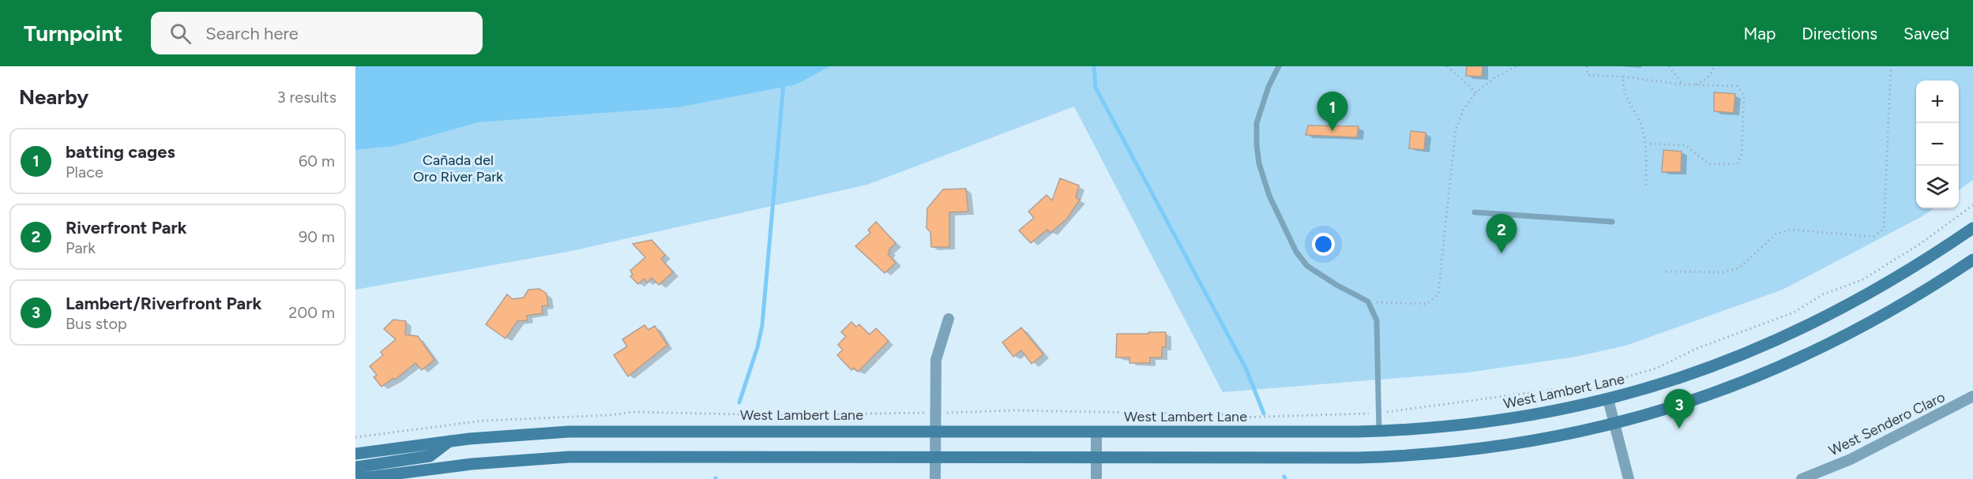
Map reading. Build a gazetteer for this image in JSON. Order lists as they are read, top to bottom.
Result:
{
  "streets": {
    "main road": ["West Lambert Lane"],
    "street": ["West Sendero Claro"]
  },
  "parks": ["Cañada del Oro River Park"],
  "page": {
    "header": "Turnpoint",
    "search": "Search here",
    "nav": ["Map", "Directions", "Saved"],
    "heading": ["Nearby", "3 results"],
    "map_buttons": ["+", "−"],
    "pins": ["1", "2", "3"],
    "list": [
      {
        "mark": "1",
        "name": "batting cages",
        "note": "Place",
        "value": "60 m"
      },
      {
        "mark": "2",
        "name": "Riverfront Park",
        "note": "Park",
        "value": "90 m"
      },
      {
        "mark": "3",
        "name": "Lambert/Riverfront Park",
        "note": "Bus stop",
        "value": "200 m"
      }
    ]
  }
}
